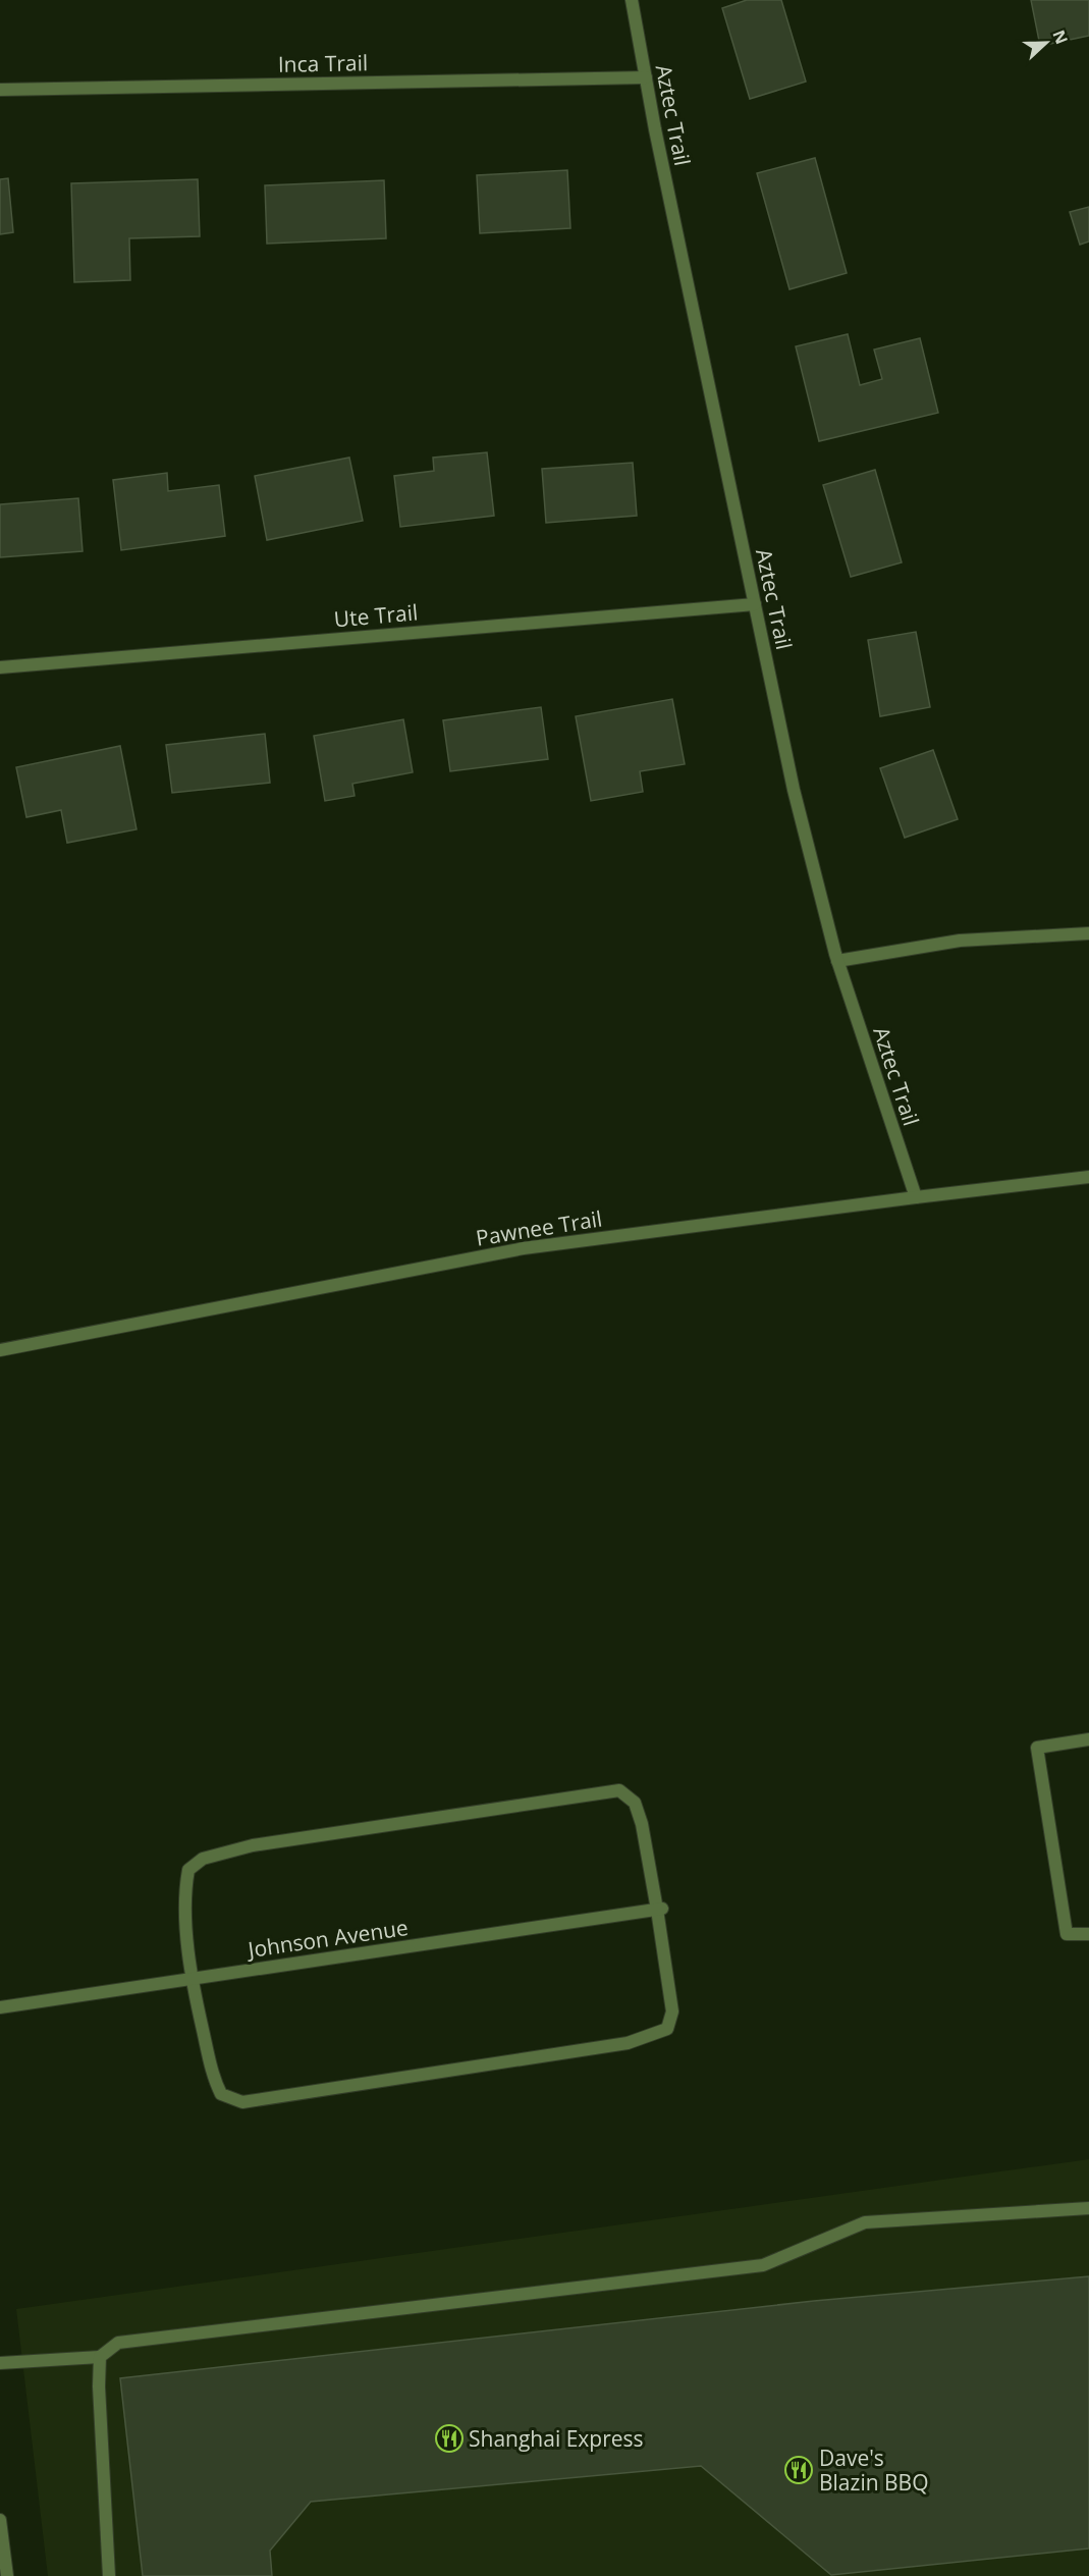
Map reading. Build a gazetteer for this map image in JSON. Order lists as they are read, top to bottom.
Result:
{
  "streets": {
    "street": [
      "Inca Trail",
      "Aztec Trail",
      "Ute Trail",
      "Pawnee Trail",
      "Johnson Avenue"
    ]
  },
  "crossings": [
    ["Inca Trail", "Aztec Trail"],
    ["Aztec Trail", "Ute Trail"],
    ["Aztec Trail", "Pawnee Trail"]
  ],
  "places": {
    "restaurant": ["Shanghai Express", "Dave's Blazin BBQ"]
  },
  "north": "right"
}
